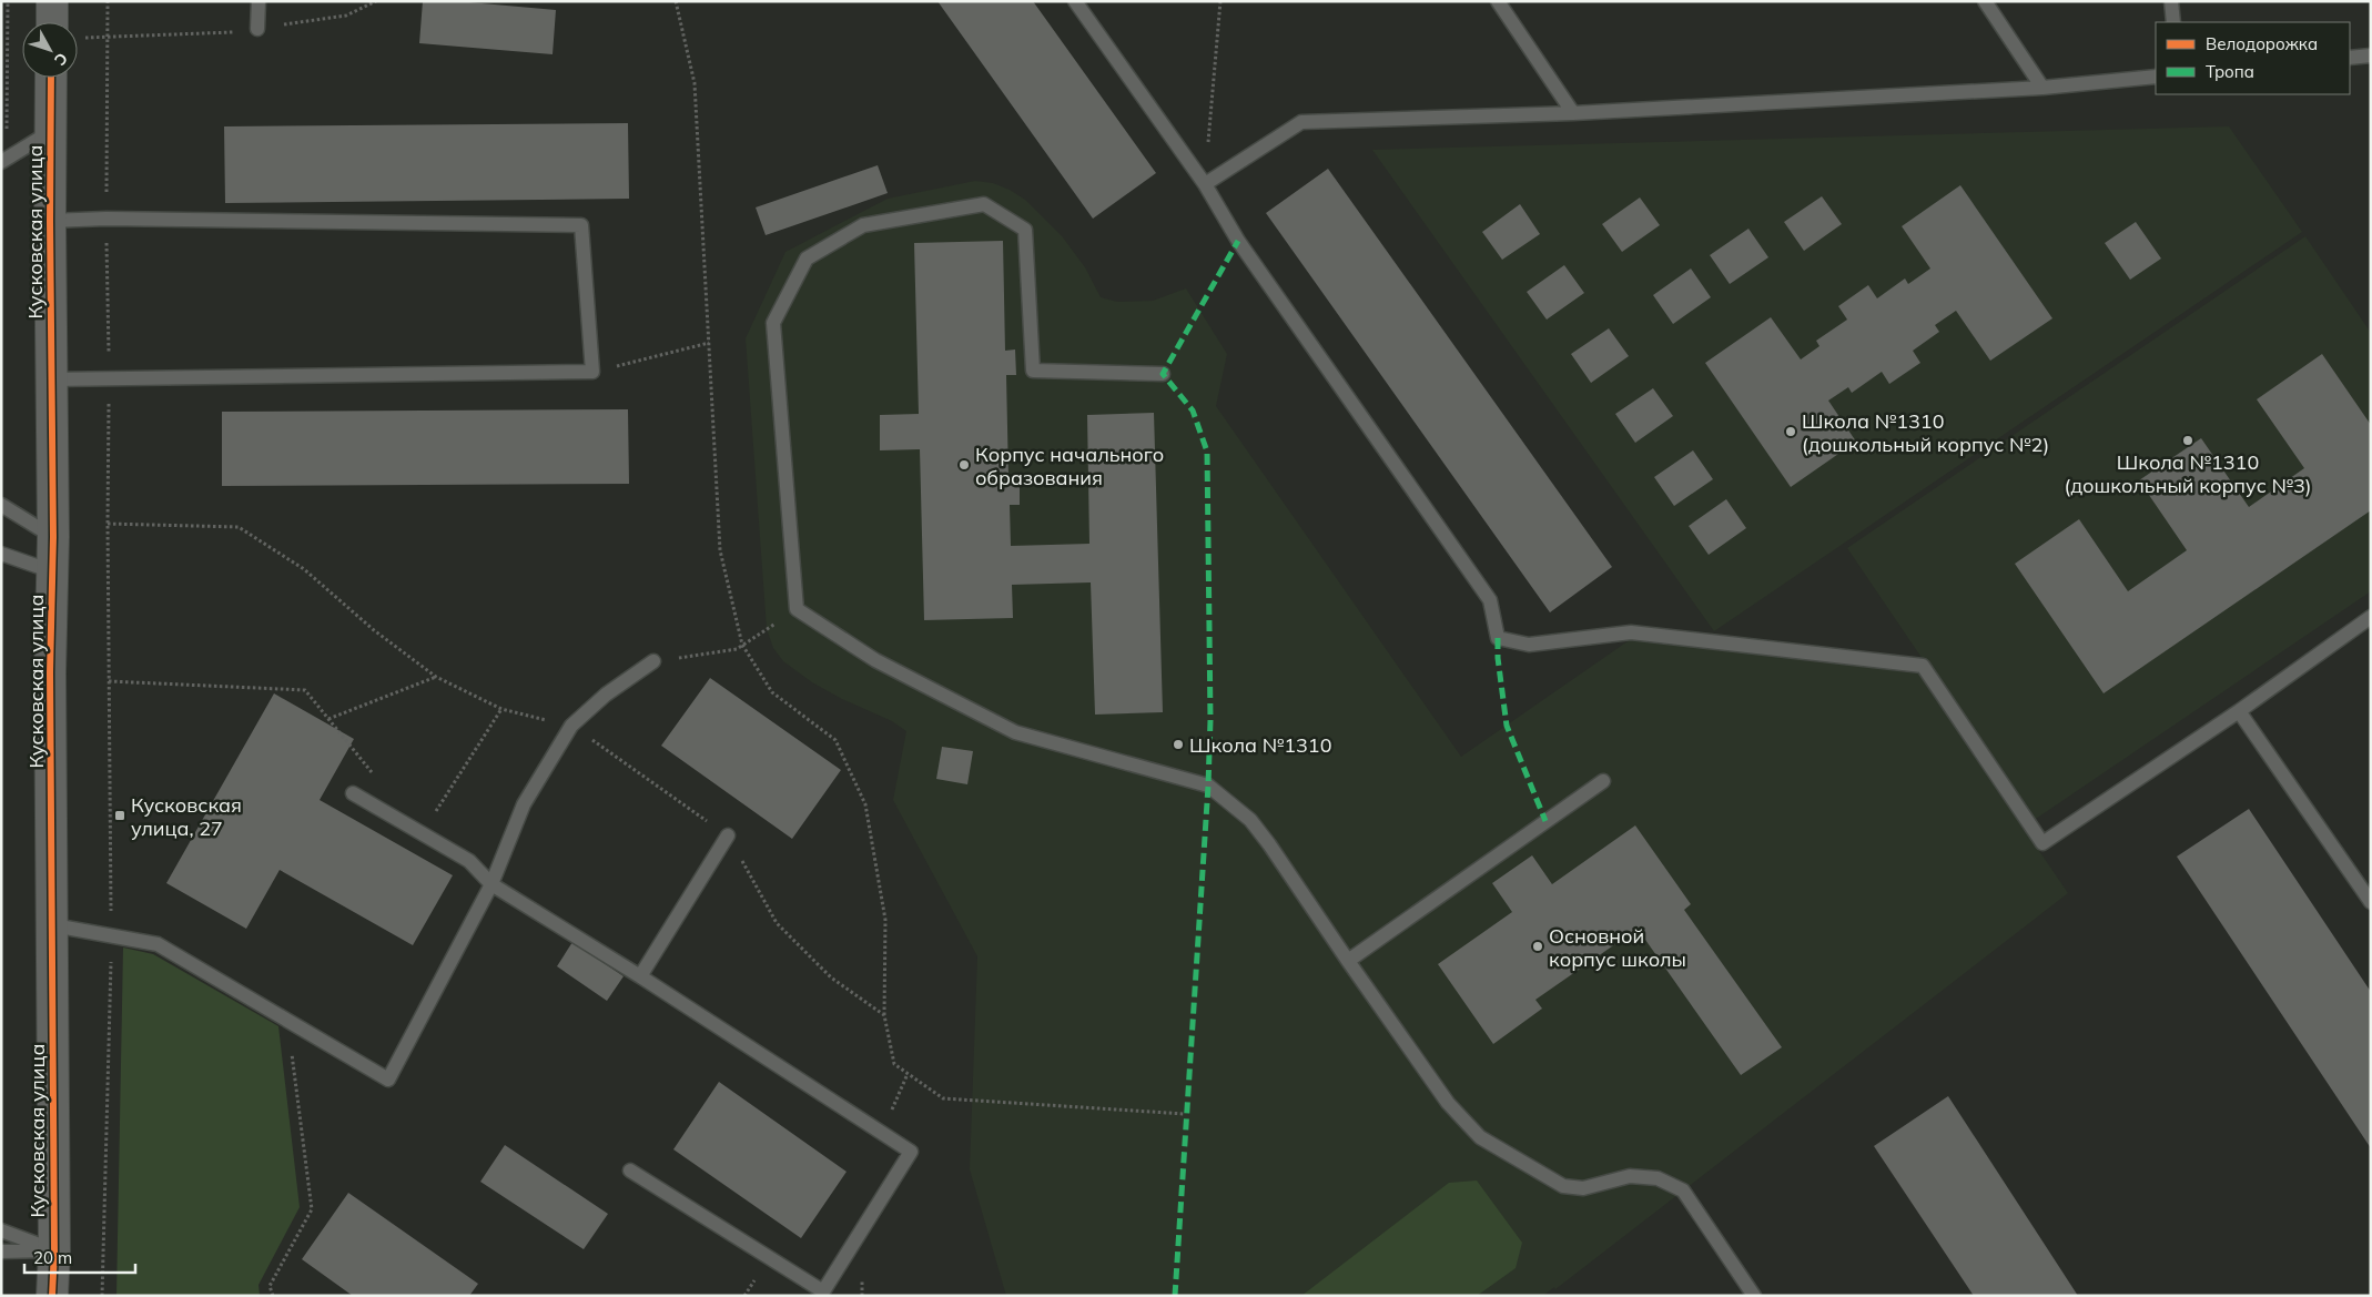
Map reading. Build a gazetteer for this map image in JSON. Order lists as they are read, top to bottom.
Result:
{
  "streets": {
    "street": ["Кусковская улица"]
  },
  "places": {
    "other": [
      "Школа №1310 (дошкольный корпус №2)",
      "Школа №1310 (дошкольный корпус №3)",
      "Корпус начального образования",
      "Школа №1310",
      "Основной корпус школы"
    ],
    "transit": ["Кусковская улица, 27"]
  },
  "legend": ["Велодорожка", "Тропа"],
  "scale_bar": "20 m",
  "north": "bottom right"
}
